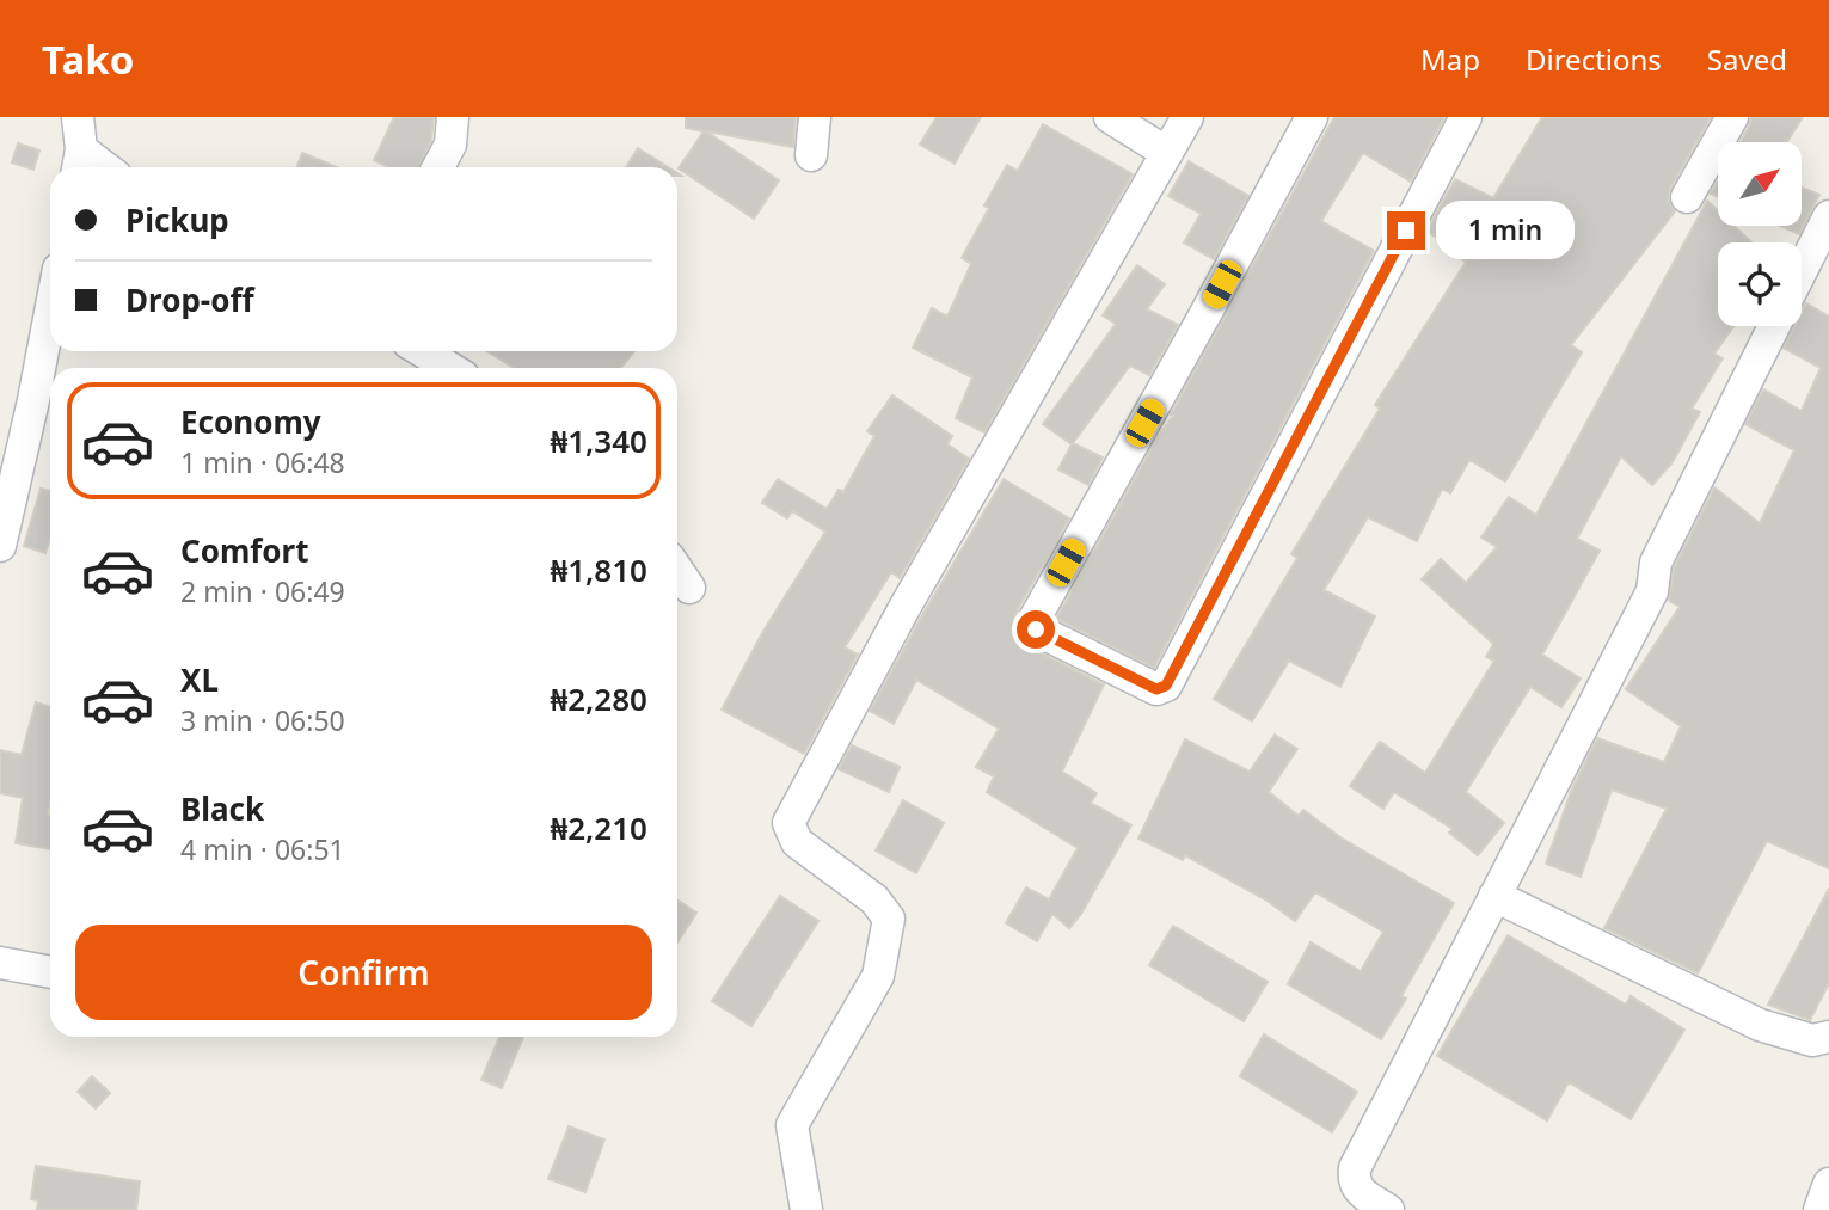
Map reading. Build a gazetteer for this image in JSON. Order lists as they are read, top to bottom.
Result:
{
  "north": "top right",
  "page": {
    "header": "Tako",
    "nav": ["Map", "Directions", "Saved"],
    "banner": ["Pickup", "Drop-off"],
    "bubble": "1 min",
    "list": [
      {
        "name": "Economy",
        "note": "1 min · 06:48",
        "value": "₦1,340"
      },
      {
        "name": "Comfort",
        "note": "2 min · 06:49",
        "value": "₦1,810"
      },
      {
        "name": "XL",
        "note": "3 min · 06:50",
        "value": "₦2,280"
      },
      {
        "name": "Black",
        "note": "4 min · 06:51",
        "value": "₦2,210"
      }
    ],
    "buttons": "Confirm"
  }
}
